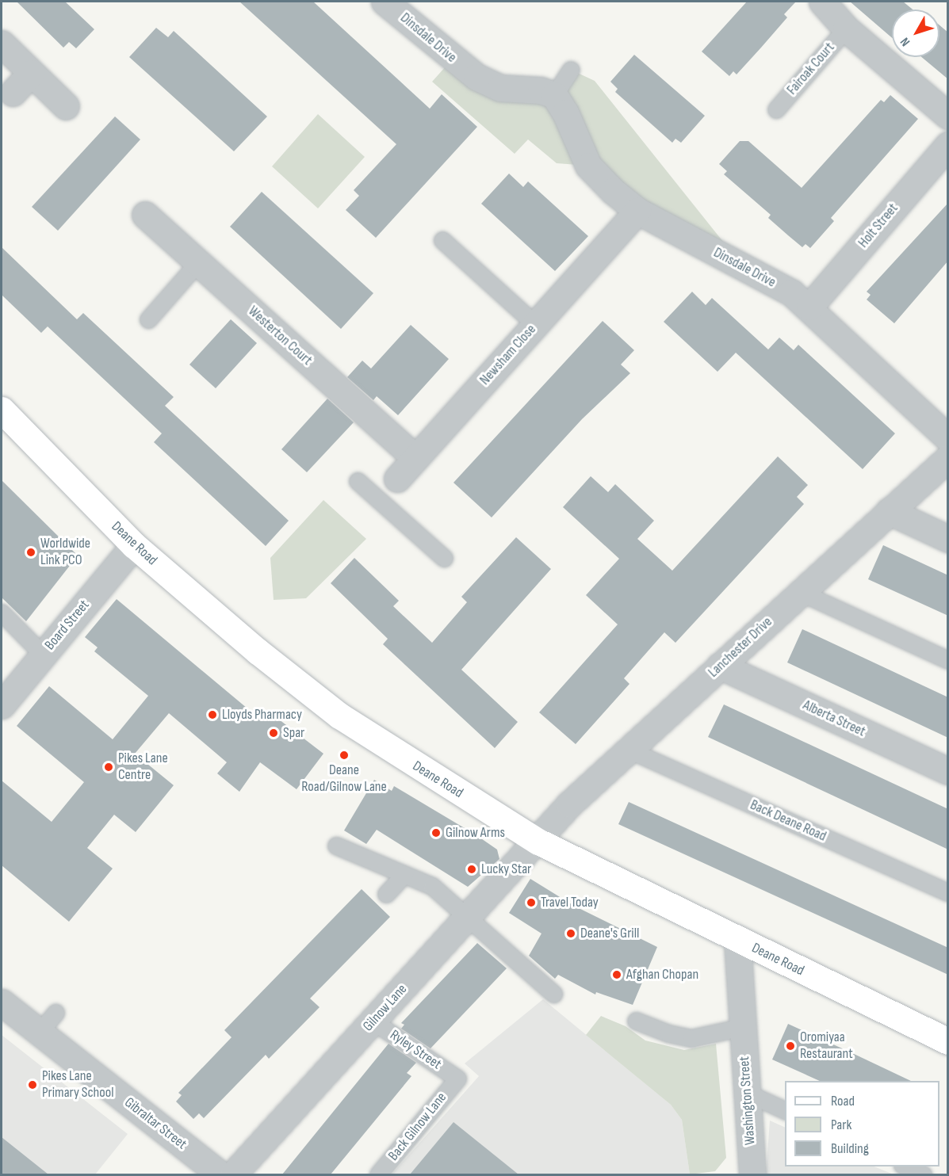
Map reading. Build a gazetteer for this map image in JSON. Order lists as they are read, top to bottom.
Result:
{
  "streets": {
    "main road": ["Deane Road"],
    "street": [
      "Dinsdale Drive",
      "Holt Street",
      "Westerton Court",
      "Newsham Close",
      "Board Street",
      "Lanchester Drive",
      "Alberta Street",
      "Gilnow Lane",
      "Washington Street",
      "Gibraltar Street"
    ],
    "lane": [
      "Fairoak Court",
      "Back Deane Road",
      "Ryley Street",
      "Back Gilnow Lane"
    ]
  },
  "crossings": [
    ["Dinsdale Drive", "Holt Street"],
    ["Dinsdale Drive", "Newsham Close"],
    ["Westerton Court", "Newsham Close"],
    ["Deane Road", "Board Street"],
    ["Deane Road", "Lanchester Drive"],
    ["Deane Road", "Gilnow Lane"],
    ["Deane Road", "Washington Street"],
    ["Lanchester Drive", "Alberta Street"],
    ["Lanchester Drive", "Back Deane Road"],
    ["Lanchester Drive", "Gilnow Lane"],
    ["Gilnow Lane", "Ryley Street"],
    ["Ryley Street", "Back Gilnow Lane"]
  ],
  "places": [
    "Worldwide Link PCO",
    "Lloyds Pharmacy",
    "Spar",
    "Deane Road/Gilnow Lane",
    "Pikes Lane Centre",
    "Gilnow Arms",
    "Lucky Star",
    "Travel Today",
    "Deane's Grill",
    "Afghan Chopan",
    "Oromiyaa Restaurant",
    "Pikes Lane Primary School"
  ],
  "legend": ["Road", "Park", "Building"],
  "north": "bottom left"
}
